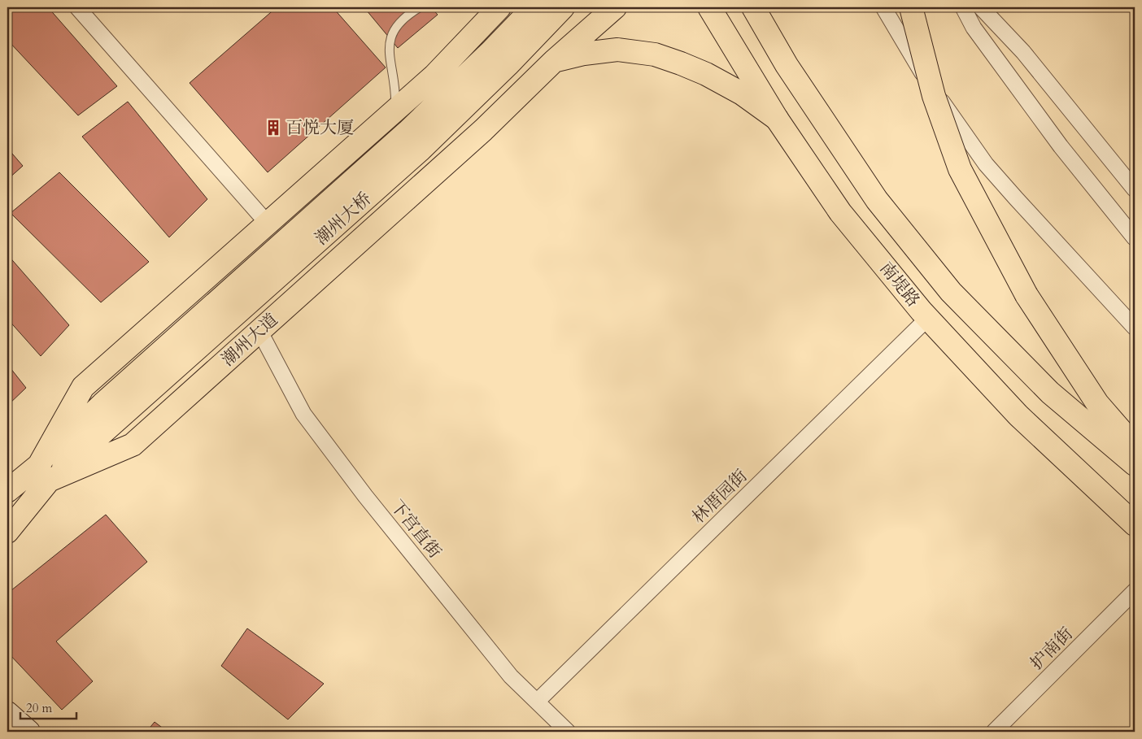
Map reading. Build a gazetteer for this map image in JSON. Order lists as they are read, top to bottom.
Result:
{
  "streets": {
    "main road": ["潮州大桥", "南堤路", "潮州大道"],
    "street": ["林厝园街", "下宫直街", "护南街"]
  },
  "crossings": [
    ["南堤路", "林厝园街"],
    ["潮州大道", "下宫直街"],
    ["林厝园街", "下宫直街"]
  ],
  "places": {
    "building": ["百悦大厦"]
  },
  "scale_bar": "20 m"
}
